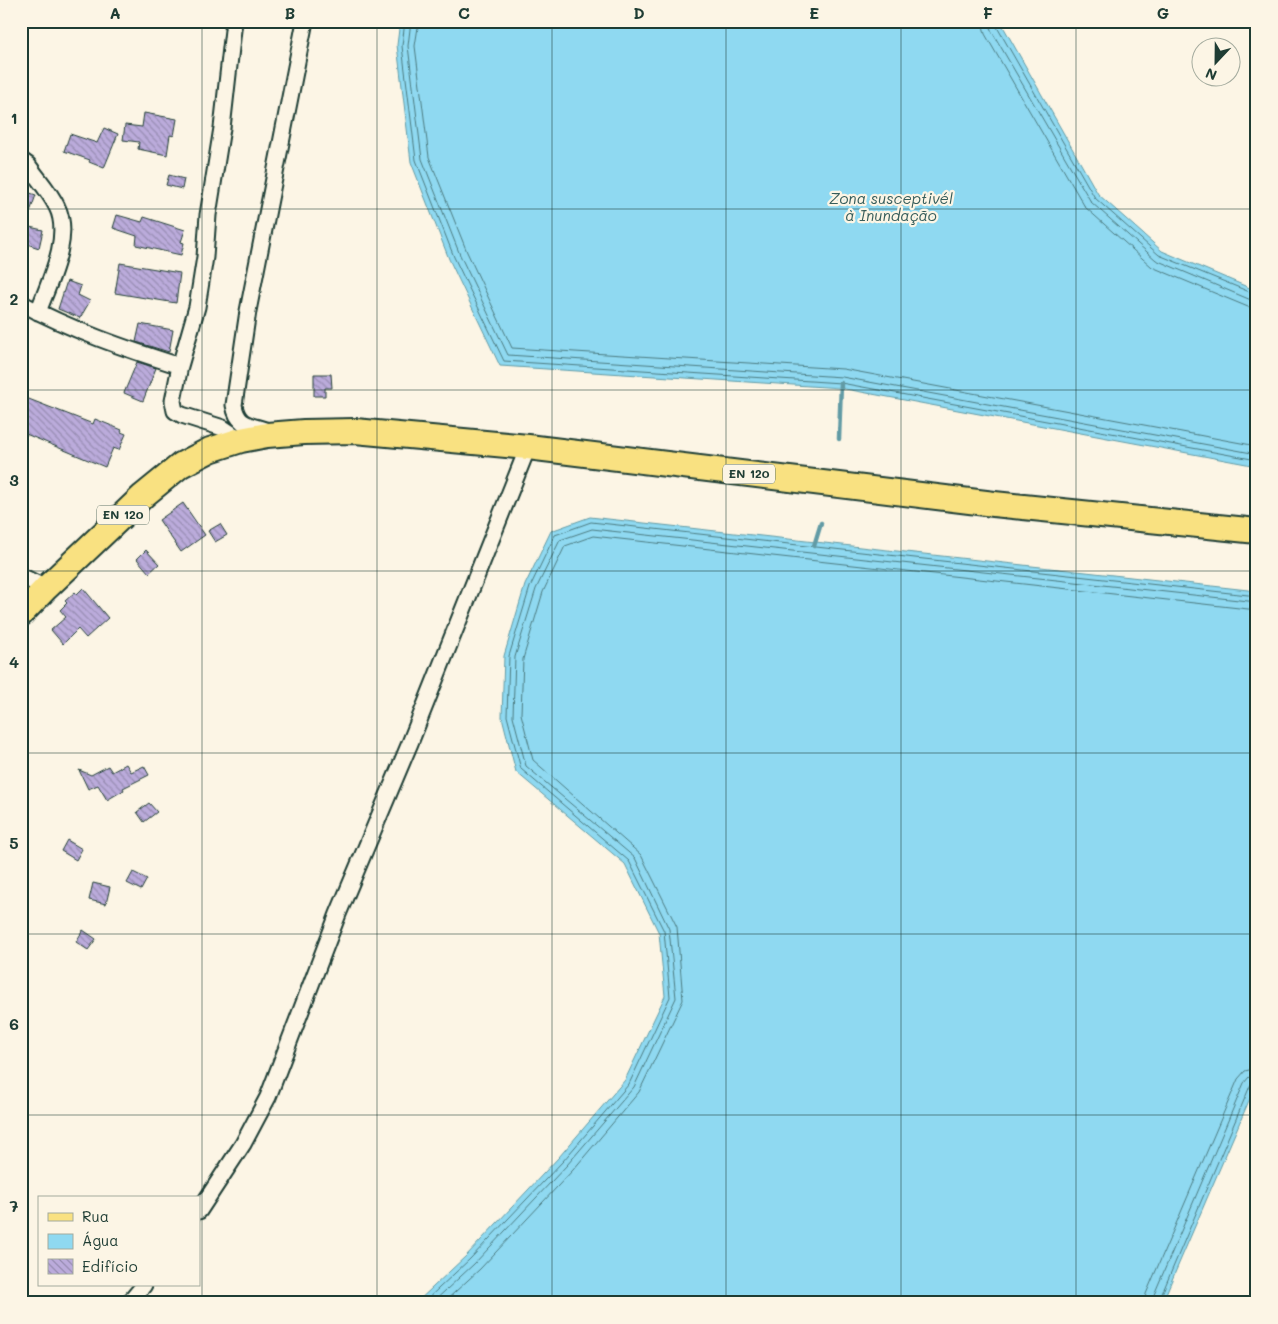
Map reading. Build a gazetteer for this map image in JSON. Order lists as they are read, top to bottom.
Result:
{
  "streets": {
    "main road": ["EN 120"]
  },
  "water": ["Zona susceptivél à Inundação"],
  "legend": ["Rua", "Água", "Edifício"],
  "north": "bottom",
  "grid": {
    "columns": [
      "A",
      "B",
      "C",
      "D",
      "E",
      "F",
      "G"
    ],
    "rows": [
      "1",
      "2",
      "3",
      "4",
      "5",
      "6",
      "7"
    ]
  }
}
